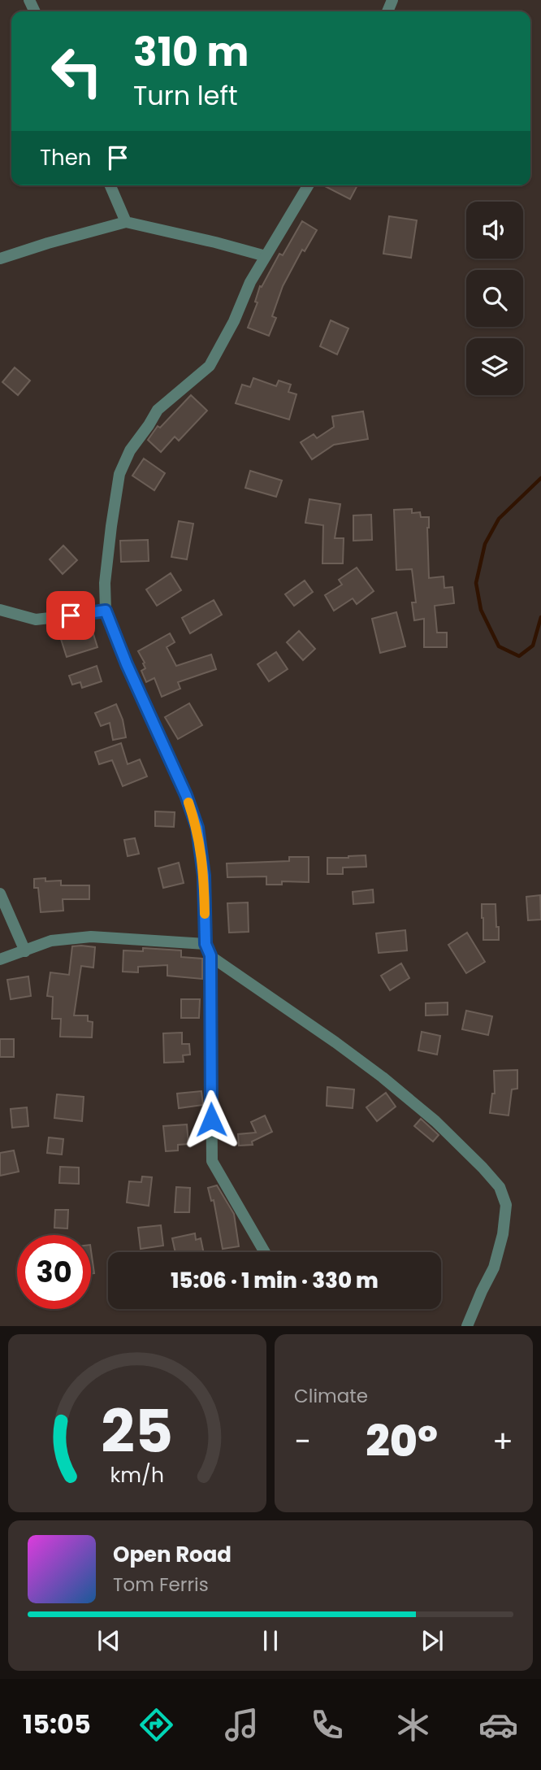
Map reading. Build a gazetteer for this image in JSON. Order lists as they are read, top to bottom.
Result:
{
  "page": {
    "turn": ["310 m", "Turn left"],
    "then": "Then",
    "limit": "30",
    "trip": "15:06 · 1 min · 330 m",
    "tile": "Climate",
    "heat": ["−", "20°", "+"],
    "song": ["Open Road", "Tom Ferris"],
    "tabs": "15:05",
    "gauge": ["25", "km/h"]
  }
}
